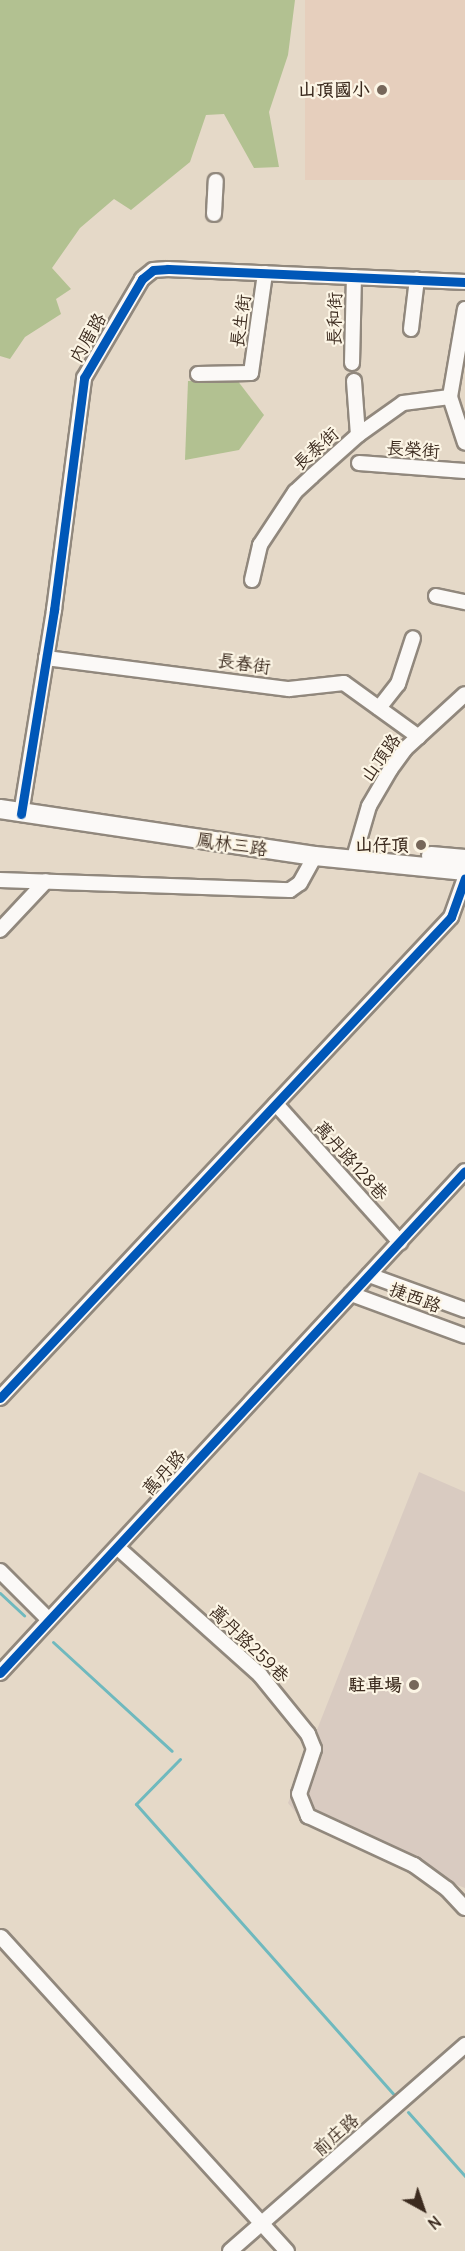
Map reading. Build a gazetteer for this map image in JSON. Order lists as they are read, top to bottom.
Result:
{
  "streets": {
    "main road": ["鳳林三路"],
    "street": [
      "長和街",
      "長生街",
      "內厝路",
      "長泰街",
      "長榮街",
      "長春街",
      "山頂路",
      "萬丹路128巷",
      "捷西路",
      "萬丹路",
      "萬丹路259巷",
      "前庄路"
    ]
  },
  "crossings": [
    ["長和街", "內厝路"],
    ["長生街", "內厝路"],
    ["內厝路", "長春街"],
    ["內厝路", "鳳林三路"],
    ["長春街", "山頂路"],
    ["山頂路", "鳳林三路"],
    ["捷西路", "萬丹路"],
    ["萬丹路", "萬丹路259巷"]
  ],
  "places": ["山頂國小", "山仔頂", "駐車場"],
  "north": "bottom right"
}
